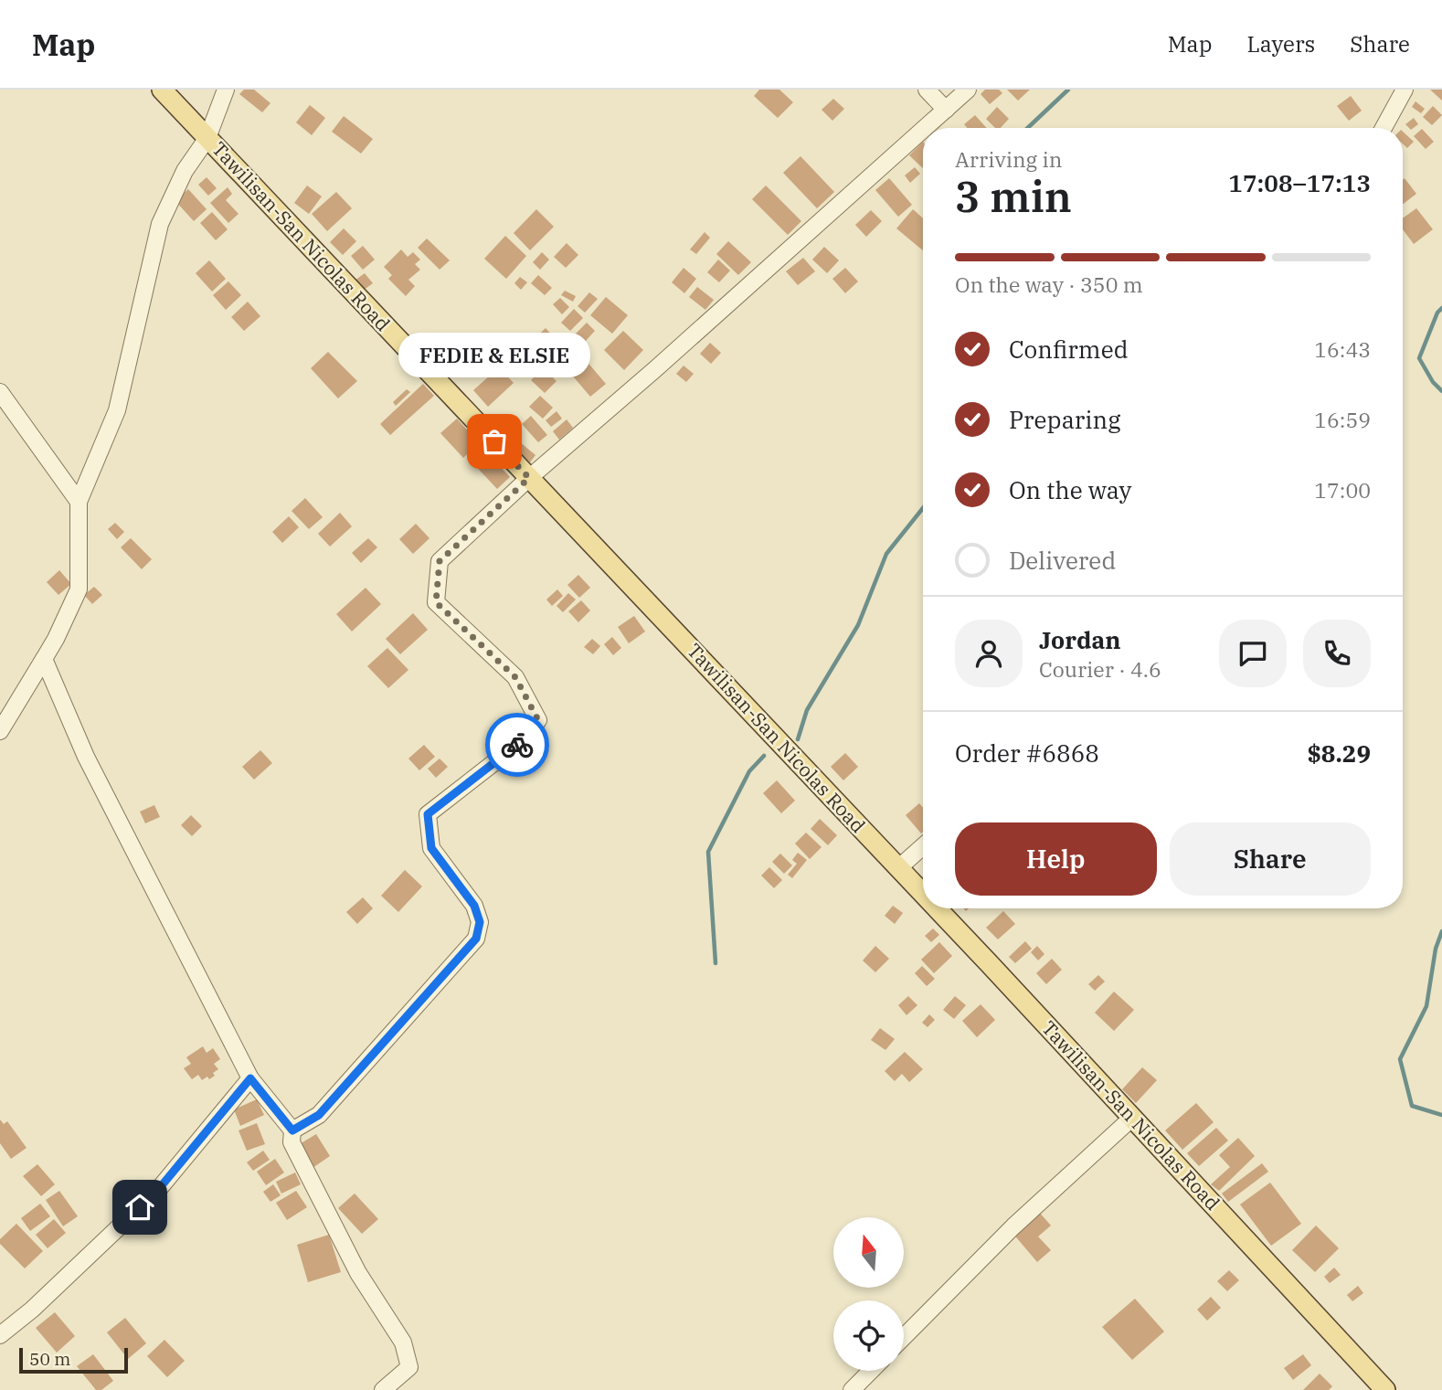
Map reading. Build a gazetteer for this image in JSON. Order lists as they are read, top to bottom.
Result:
{
  "streets": {
    "main road": ["Tawilisan-San Nicolas Road"]
  },
  "places": ["FEDIE & ELSIE"],
  "scale_bar": "50 m",
  "north": "top",
  "page": {
    "header": "Map",
    "nav": ["Map", "Layers", "Share"],
    "heading": ["3 min", "Arriving in", "17:08–17:13"],
    "panel": [
      "Jordan",
      "Courier · 4.6",
      "Order #6868",
      "$8.29"
    ],
    "bar": "On the way · 350 m",
    "list": [
      ["Confirmed", "16:43"],
      ["Preparing", "16:59"],
      ["On the way", "17:00"],
      "Delivered"
    ],
    "bubble": "FEDIE & ELSIE",
    "buttons": ["Help", "Share"],
    "scale": "50 m"
  }
}
